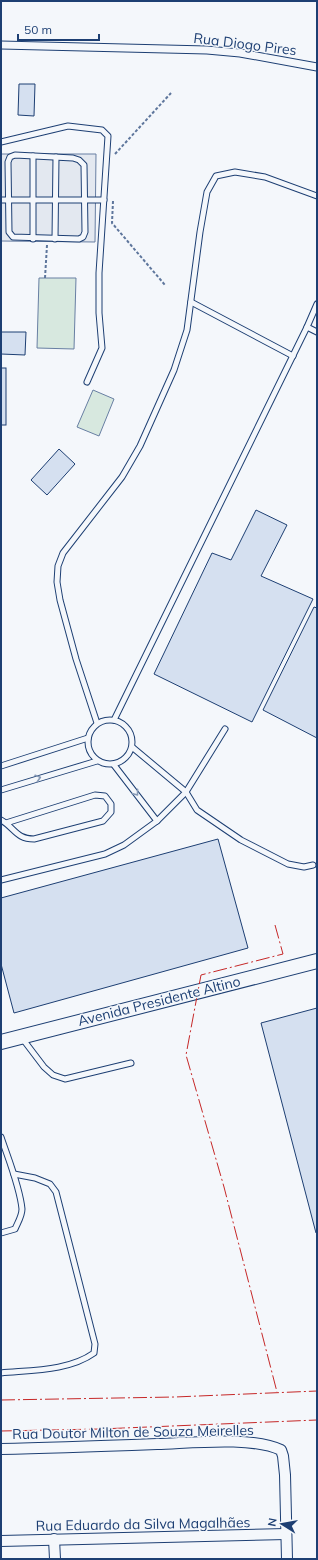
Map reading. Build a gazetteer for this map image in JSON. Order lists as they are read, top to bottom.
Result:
{
  "streets": {
    "main road": ["Avenida Presidente Altino"],
    "street": ["Rua Diogo Pires", "Rua Doutor Milton de Souza Meirelles", "Rua Eduardo da Silva Magalhães"]
  },
  "crossings": [
    ["Rua Doutor Milton de Souza Meirelles", "Rua Eduardo da Silva Magalhães"]
  ],
  "scale_bar": "50 m",
  "north": "left"
}
